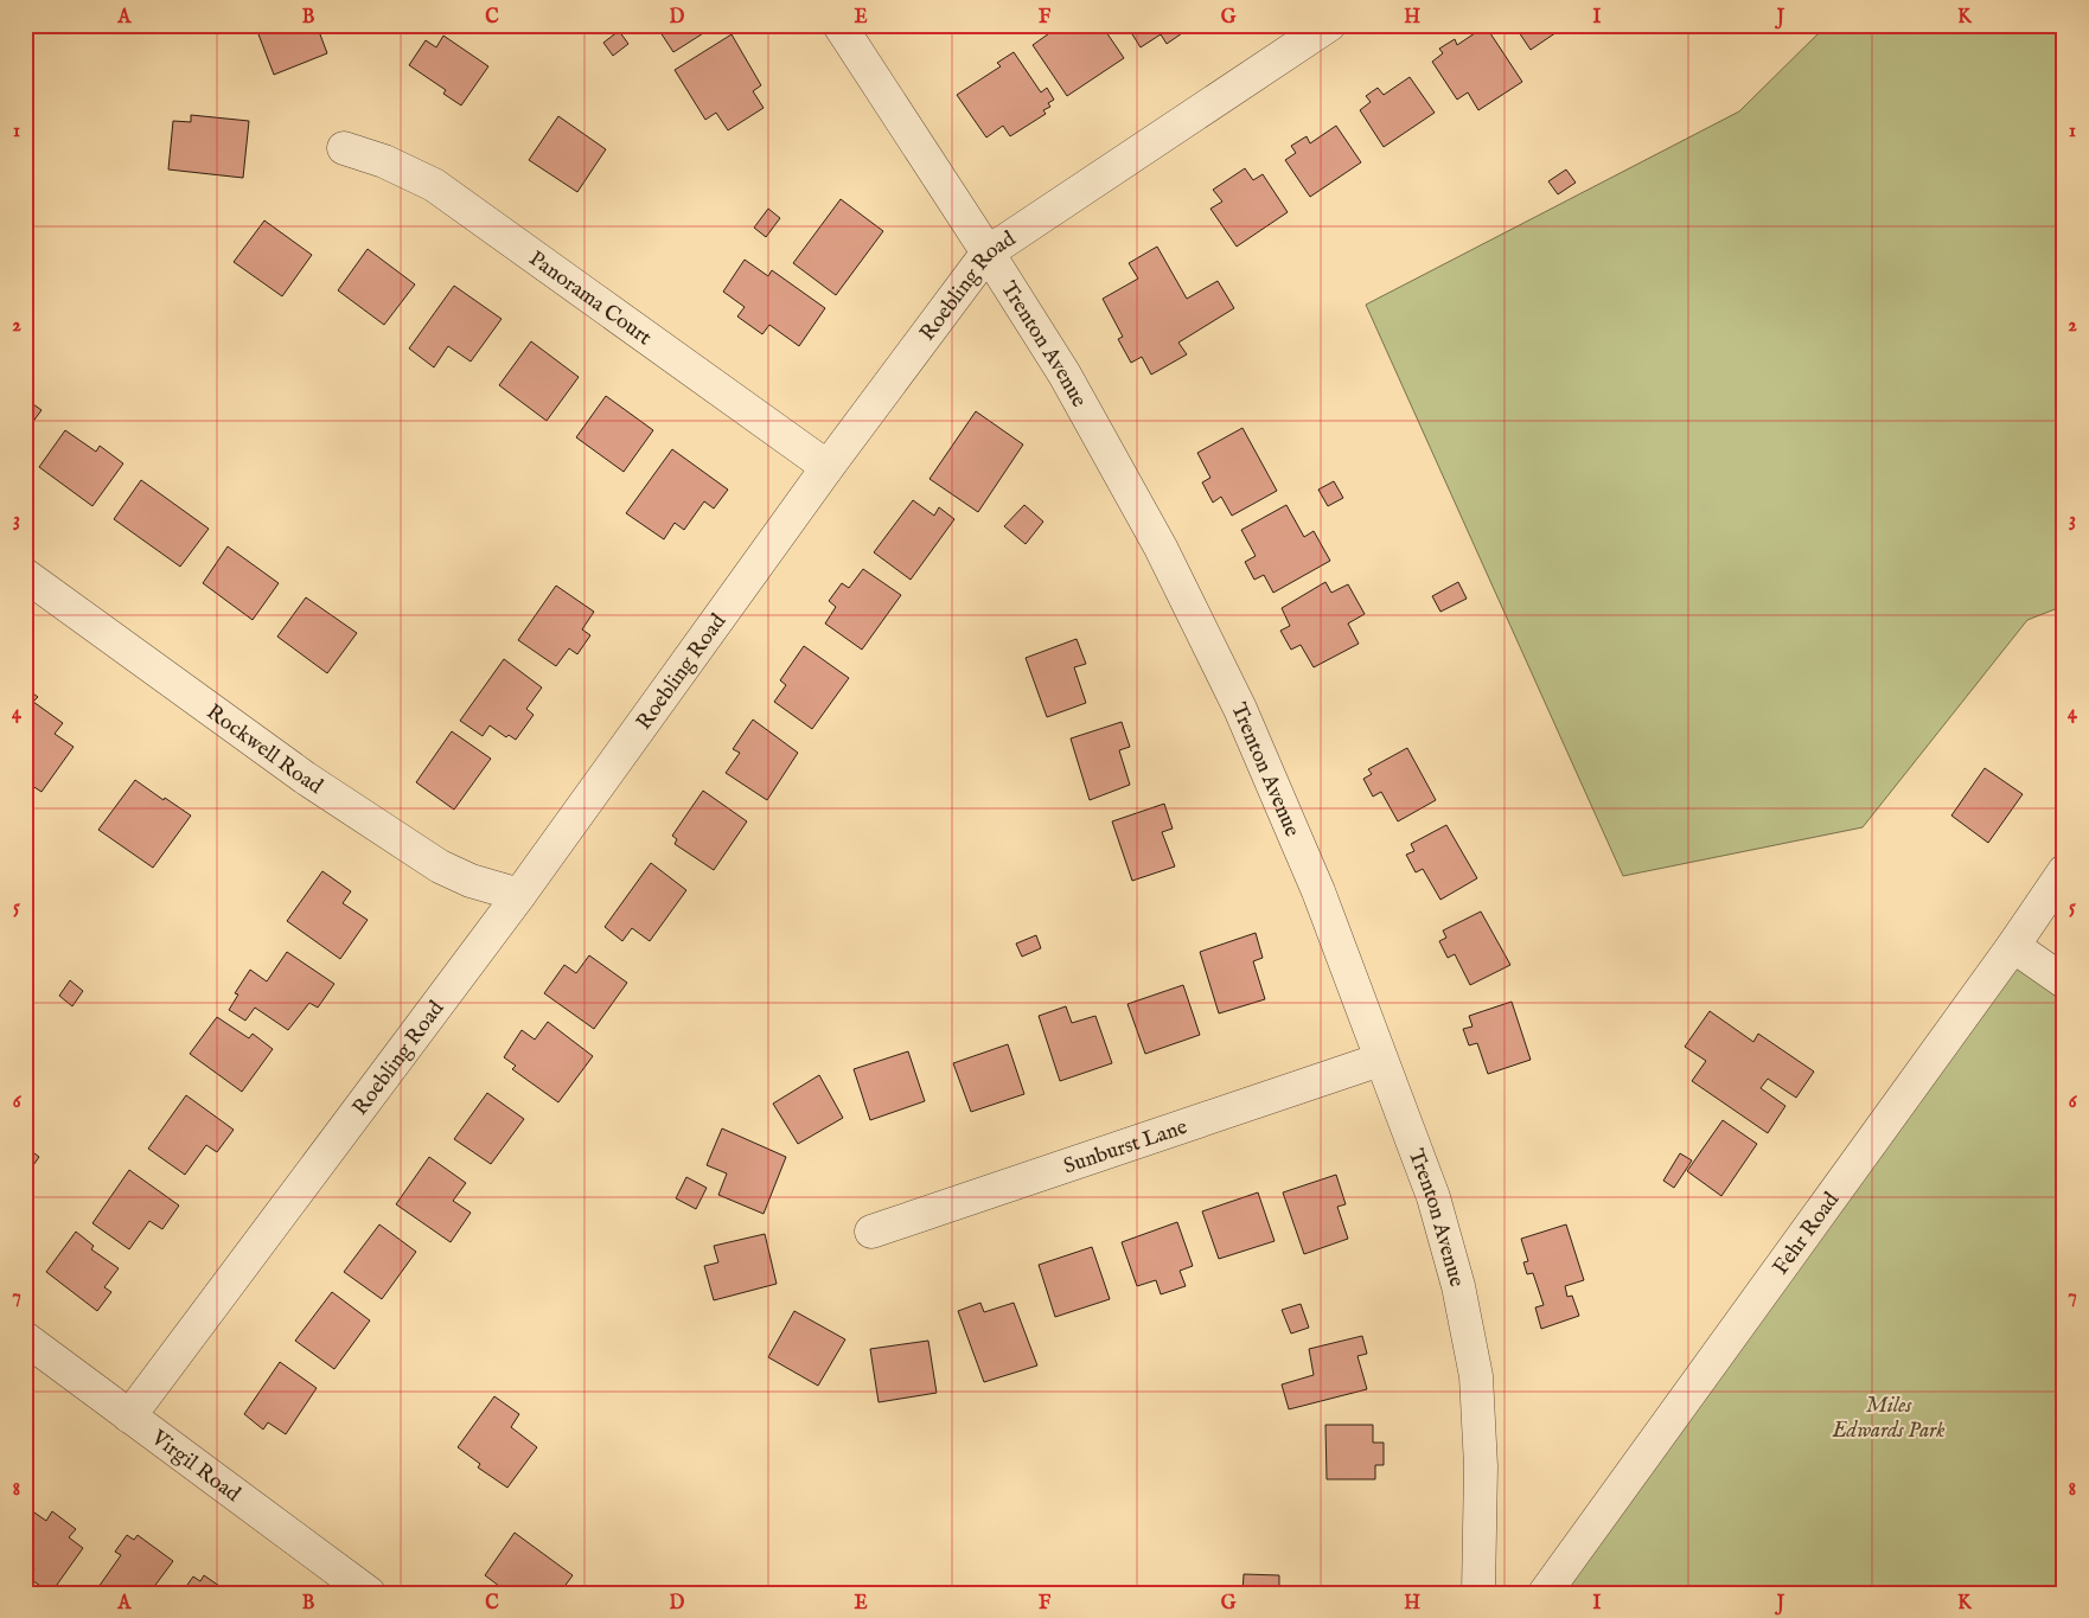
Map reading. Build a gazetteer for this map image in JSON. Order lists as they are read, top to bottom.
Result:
{
  "streets": {
    "street": [
      "Roebling Road",
      "Panorama Court",
      "Trenton Avenue",
      "Rockwell Road",
      "Sunburst Lane",
      "Fehr Road",
      "Virgil Road"
    ]
  },
  "crossings": [
    ["Roebling Road", "Panorama Court"],
    ["Roebling Road", "Trenton Avenue"],
    ["Roebling Road", "Rockwell Road"],
    ["Roebling Road", "Virgil Road"],
    ["Trenton Avenue", "Sunburst Lane"]
  ],
  "parks": ["Miles Edwards Park"],
  "grid": {
    "columns": [
      "A",
      "B",
      "C",
      "D",
      "E",
      "F",
      "G",
      "H",
      "I",
      "J",
      "K"
    ],
    "rows": [
      "1",
      "2",
      "3",
      "4",
      "5",
      "6",
      "7",
      "8"
    ]
  }
}
